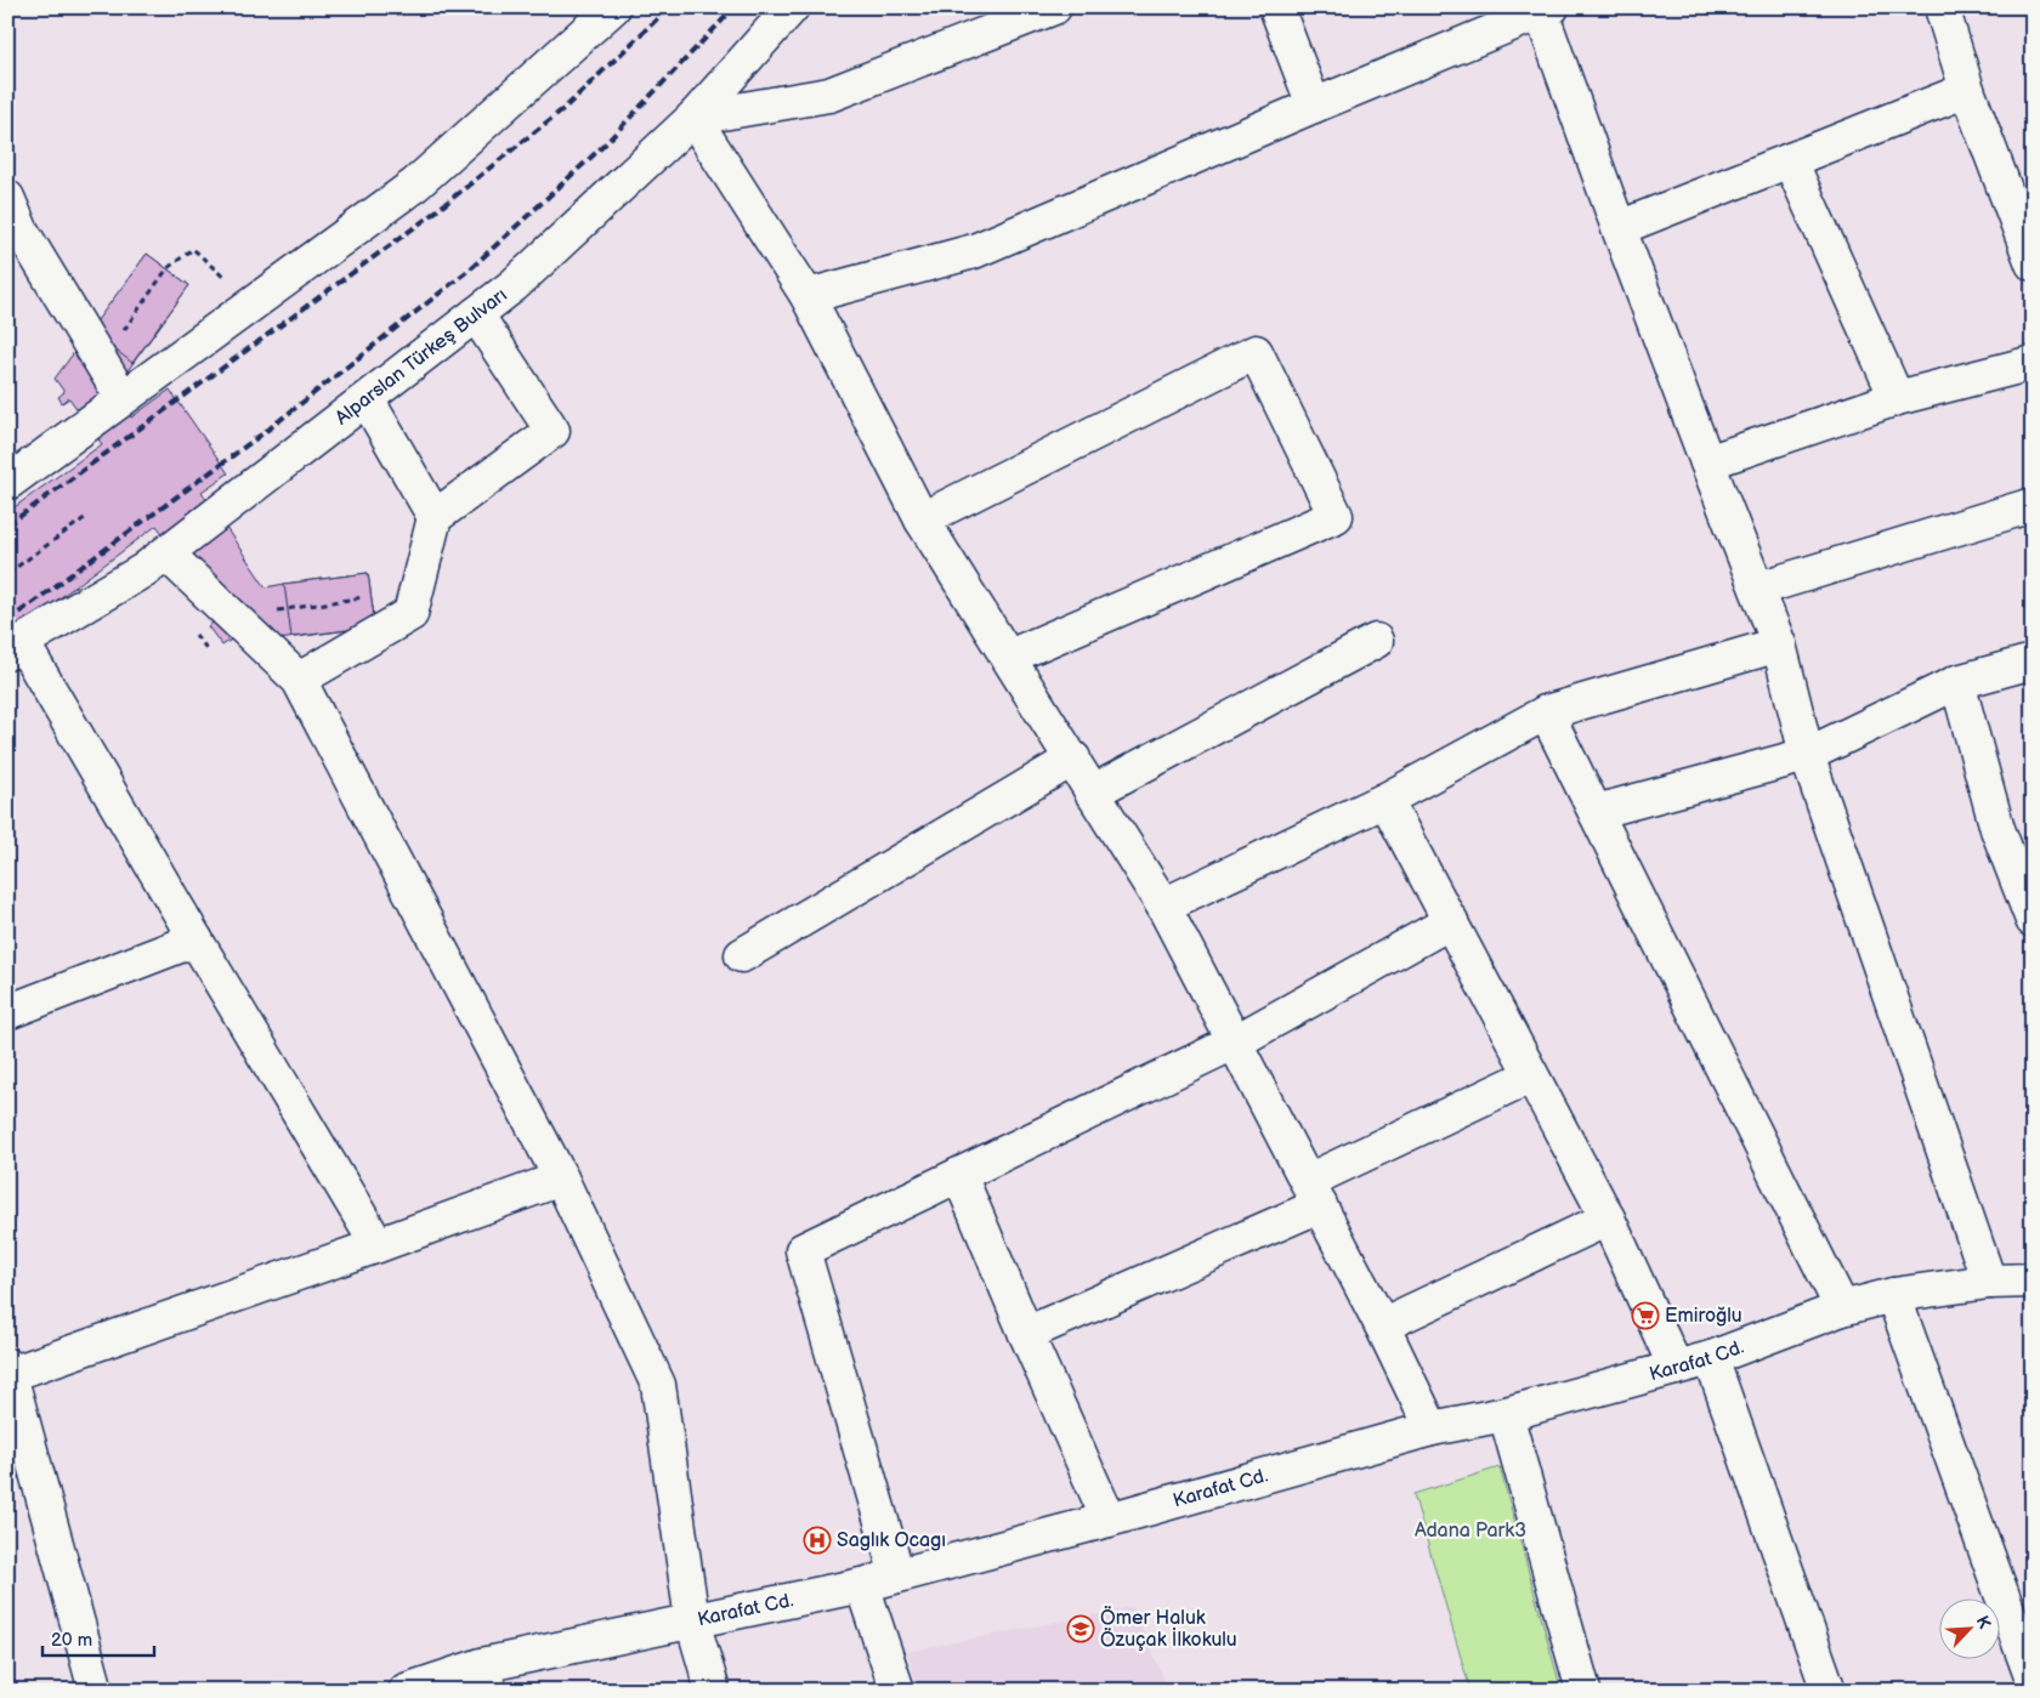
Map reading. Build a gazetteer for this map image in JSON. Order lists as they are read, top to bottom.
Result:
{
  "streets": {
    "street": ["Alparslan Türkeş Bulvarı", "Karafat Cd."]
  },
  "parks": ["Adana Park3"],
  "places": {
    "supermarket": ["Emiroğlu"],
    "hospital": ["Saglık Ocagı"],
    "school or university": ["Ömer Haluk Özuçak İlkokulu"]
  },
  "scale_bar": "20 m",
  "north": "top right"
}
